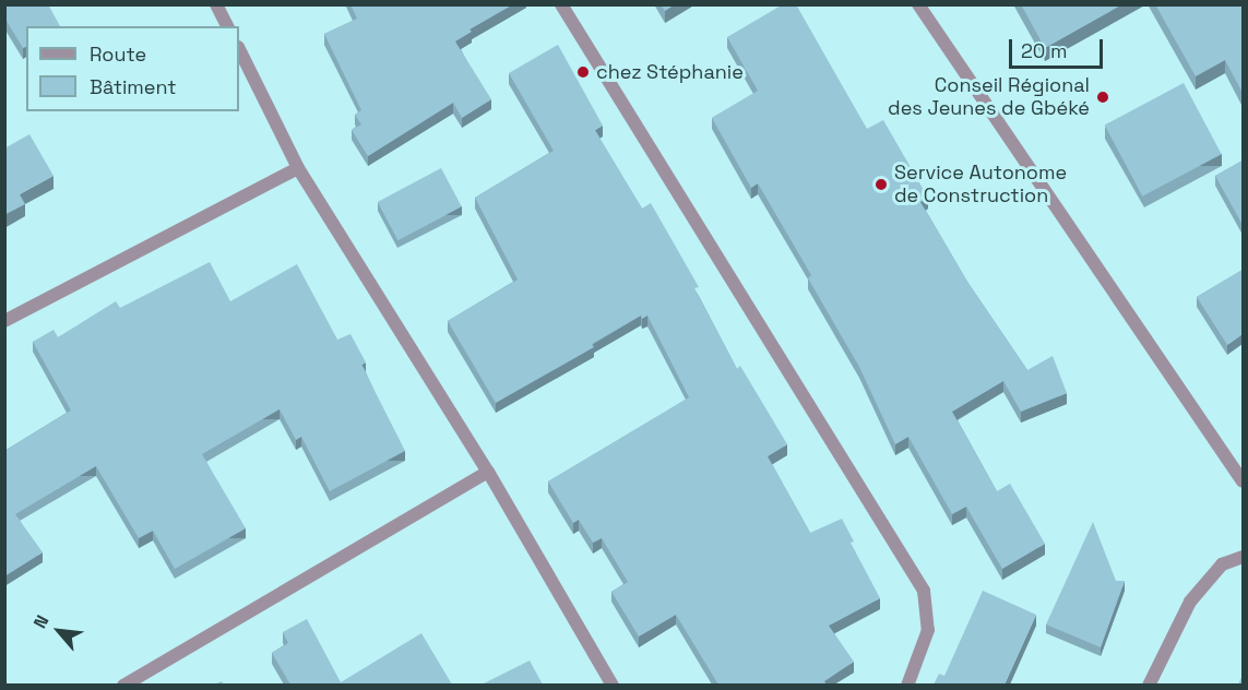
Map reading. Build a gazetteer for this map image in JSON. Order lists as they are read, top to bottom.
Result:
{
  "places": ["chez Stéphanie", "Conseil Régional des Jeunes de Gbéké", "Service Autonome de Construction"],
  "legend": ["Route", "Bâtiment"],
  "scale_bar": "20 m",
  "north": "top left"
}
